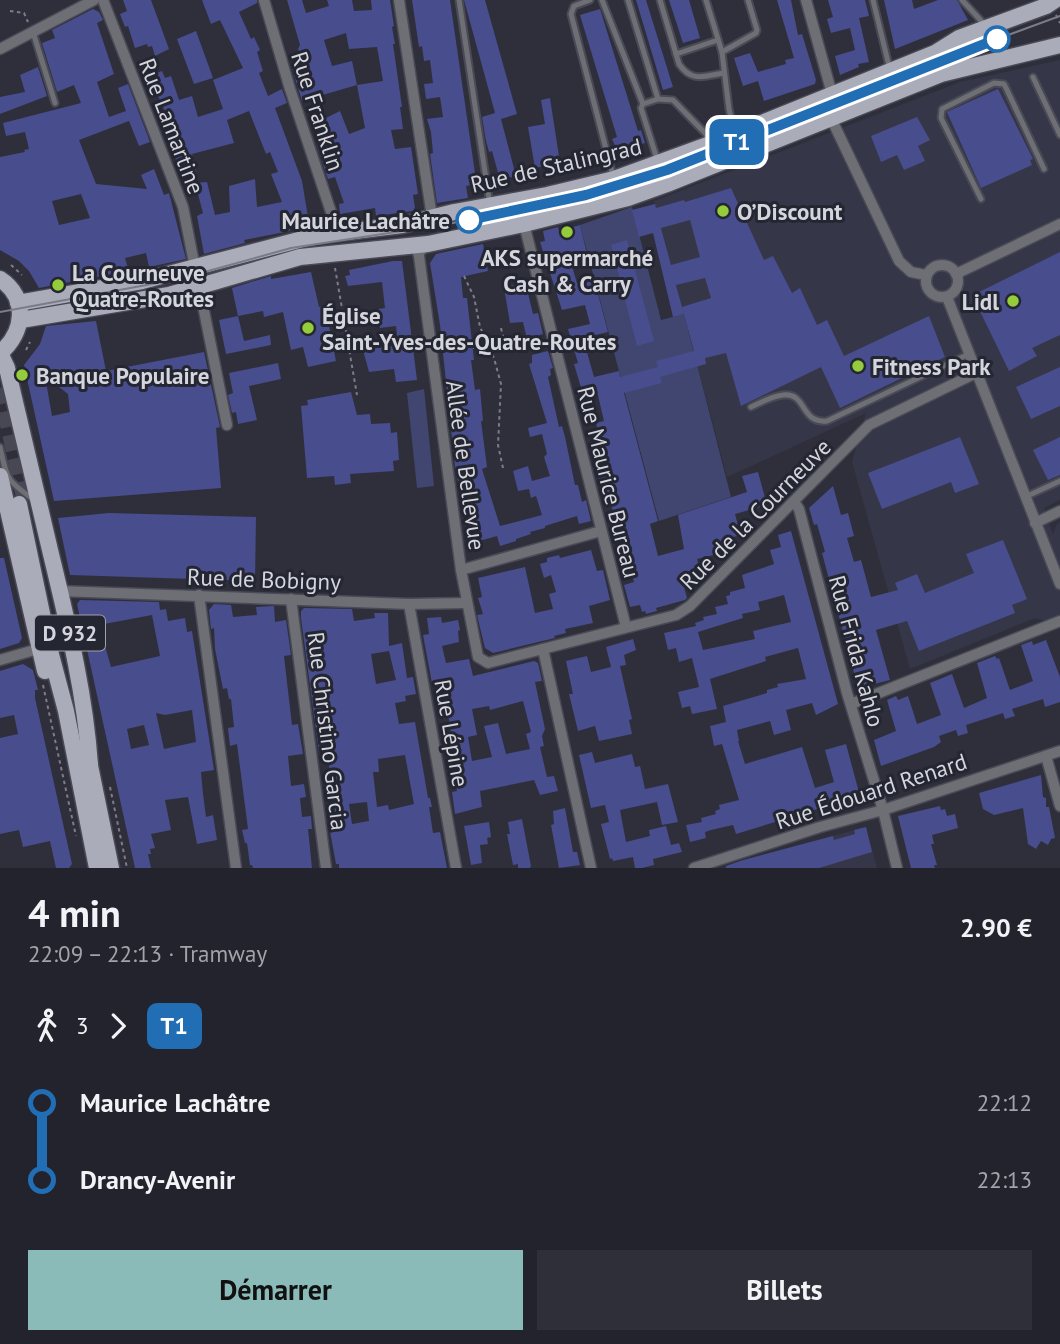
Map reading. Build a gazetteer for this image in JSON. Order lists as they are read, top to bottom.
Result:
{
  "streets": {
    "main road": ["Rue de Stalingrad", "D 932"],
    "street": [
      "Rue Franklin",
      "Rue Lamartine",
      "Allée de Bellevue",
      "Rue Maurice Bureau",
      "Rue de la Courneuve",
      "Rue de Bobigny",
      "Rue Frida Kahlo",
      "Rue Christino Garcia",
      "Rue Lépine",
      "Rue Édouard Renard"
    ]
  },
  "crossings": [
    ["Rue Franklin", "Rue de Stalingrad"],
    ["Rue Lamartine", "Rue de Stalingrad"],
    ["Rue de Stalingrad", "Allée de Bellevue"],
    ["Rue de Stalingrad", "Rue Maurice Bureau"],
    ["Rue Maurice Bureau", "Rue de la Courneuve"],
    ["Rue de la Courneuve", "Rue de Bobigny"],
    ["Rue de la Courneuve", "Rue Frida Kahlo"],
    ["Rue de Bobigny", "D 932"],
    ["Rue de Bobigny", "Rue Christino Garcia"],
    ["Rue de Bobigny", "Rue Lépine"],
    ["Rue Frida Kahlo", "Rue Édouard Renard"]
  ],
  "places": [
    "O’Discount",
    "Maurice Lachâtre",
    "AKS supermarché Cash & Carry",
    "La Courneuve Quatre-Routes",
    "Lidl",
    "Église Saint-Yves-des-Quatre-Routes",
    "Fitness Park",
    "Banque Populaire"
  ],
  "lines": ["tram line T1"],
  "page": {
    "on_map": "T1",
    "heading": ["4 min", "22:09 – 22:13 · Tramway", "2.90 €"],
    "legs": ["3", "T1"],
    "list": [
      {
        "name": "Maurice Lachâtre",
        "value": "22:12"
      },
      {
        "name": "Drancy-Avenir",
        "value": "22:13"
      }
    ],
    "buttons": ["Démarrer", "Billets"]
  }
}
